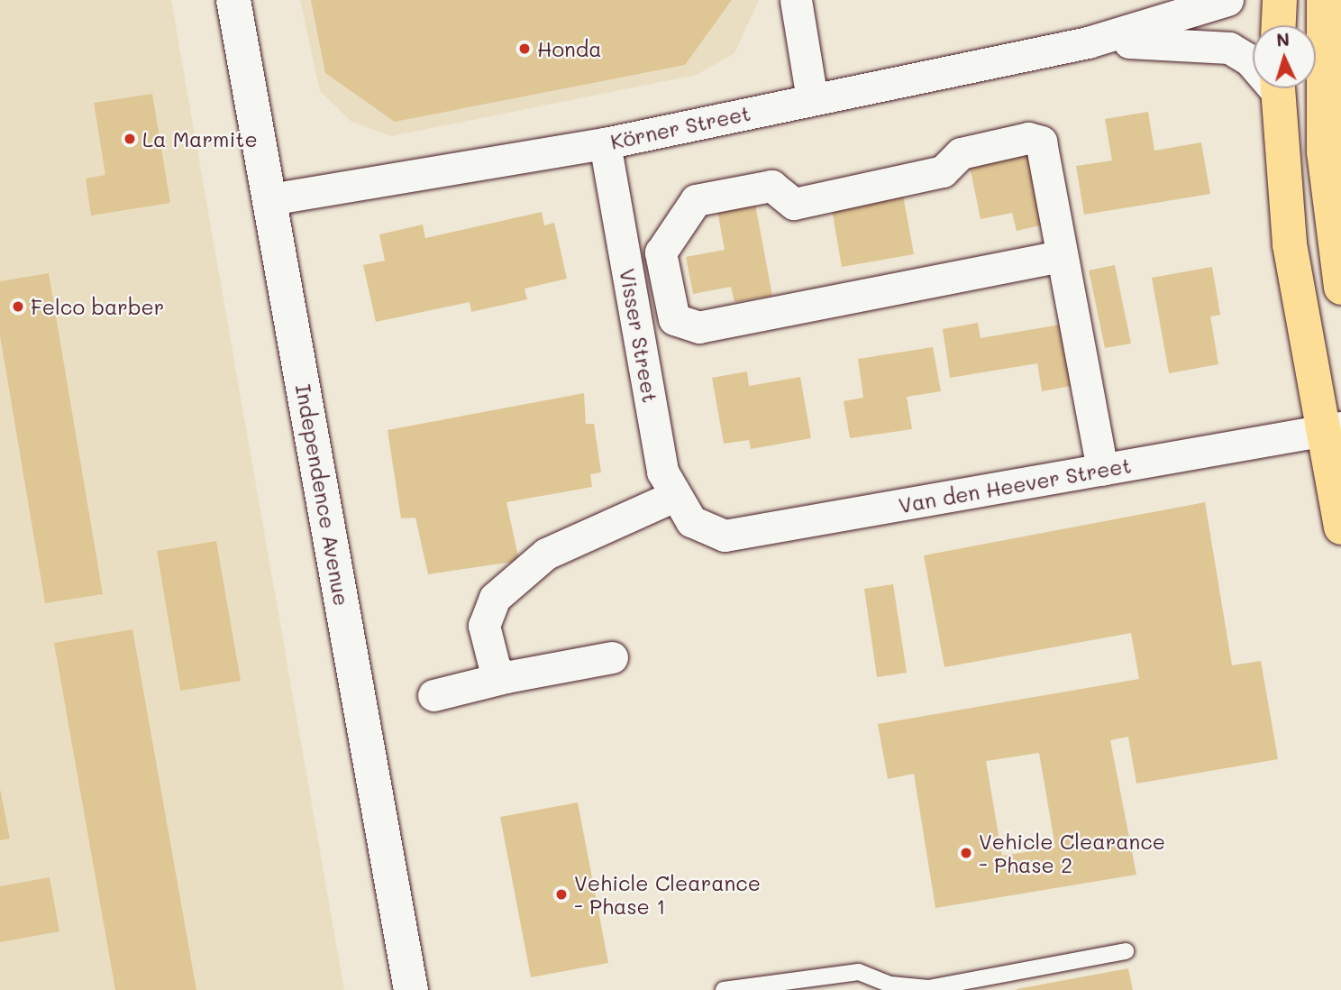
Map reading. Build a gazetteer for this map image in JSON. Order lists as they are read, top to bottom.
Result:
{
  "streets": {
    "main road": ["Independence Avenue"],
    "street": ["Körner Street", "Visser Street", "Van den Heever Street"]
  },
  "crossings": [
    ["Körner Street", "Visser Street"],
    ["Körner Street", "Independence Avenue"],
    ["Visser Street", "Van den Heever Street"]
  ],
  "places": [
    "Honda",
    "La Marmite",
    "Felco barber",
    "Vehicle Clearance - Phase 2",
    "Vehicle Clearance - Phase 1"
  ],
  "north": "top"
}
